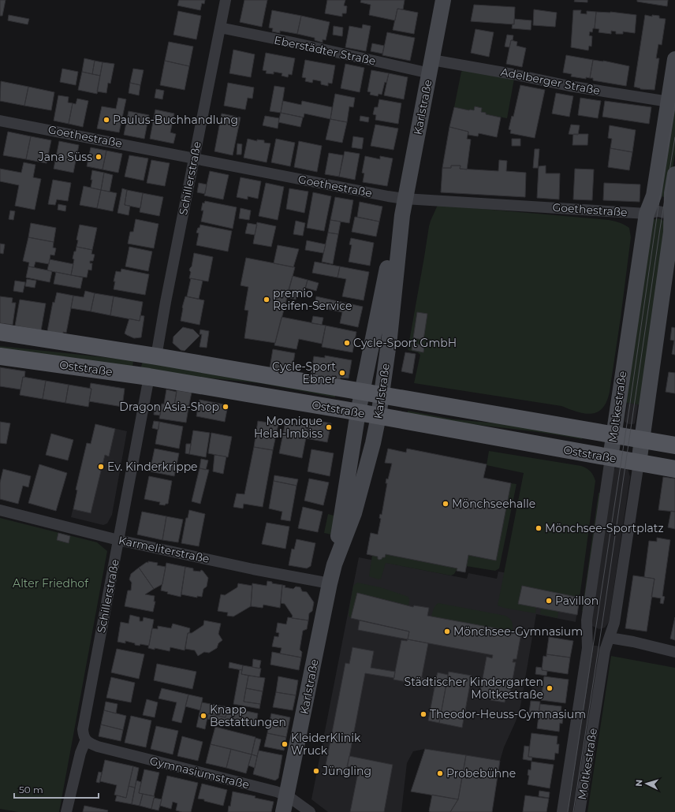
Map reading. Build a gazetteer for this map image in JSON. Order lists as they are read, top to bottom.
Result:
{
  "streets": {
    "main road": ["Oststraße"],
    "street": [
      "Eberstädter Straße",
      "Adelberger Straße",
      "Karlstraße",
      "Goethestraße",
      "Schillerstraße",
      "Moltkestraße",
      "Karmeliterstraße",
      "Gymnasiumstraße"
    ]
  },
  "crossings": [
    ["Eberstädter Straße", "Adelberger Straße"],
    ["Eberstädter Straße", "Karlstraße"],
    ["Eberstädter Straße", "Schillerstraße"],
    ["Adelberger Straße", "Karlstraße"],
    ["Adelberger Straße", "Moltkestraße"],
    ["Karlstraße", "Goethestraße"],
    ["Karlstraße", "Oststraße"],
    ["Karlstraße", "Karmeliterstraße"],
    ["Karlstraße", "Gymnasiumstraße"],
    ["Goethestraße", "Schillerstraße"],
    ["Goethestraße", "Moltkestraße"],
    ["Schillerstraße", "Oststraße"],
    ["Schillerstraße", "Karmeliterstraße"],
    ["Schillerstraße", "Gymnasiumstraße"],
    ["Oststraße", "Moltkestraße"]
  ],
  "parks": ["Alter Friedhof"],
  "places": [
    "Paulus-Buchhandlung",
    "Jana Süss",
    "premio Reifen-Service",
    "Cycle-Sport GmbH",
    "Cycle-Sport Ebner",
    "Dragon Asia-Shop",
    "Moonique Helal-Imbiss",
    "Ev. Kinderkrippe",
    "Mönchseehalle",
    "Mönchsee-Sportplatz",
    "Pavillon",
    "Mönchsee-Gymnasium",
    "Städtischer Kindergarten Moltkestraße",
    "Theodor-Heuss-Gymnasium",
    "Knapp Bestattungen",
    "KleiderKlinik Wruck",
    "Jüngling",
    "Probebühne"
  ],
  "scale_bar": "50 m",
  "north": "left"
}
